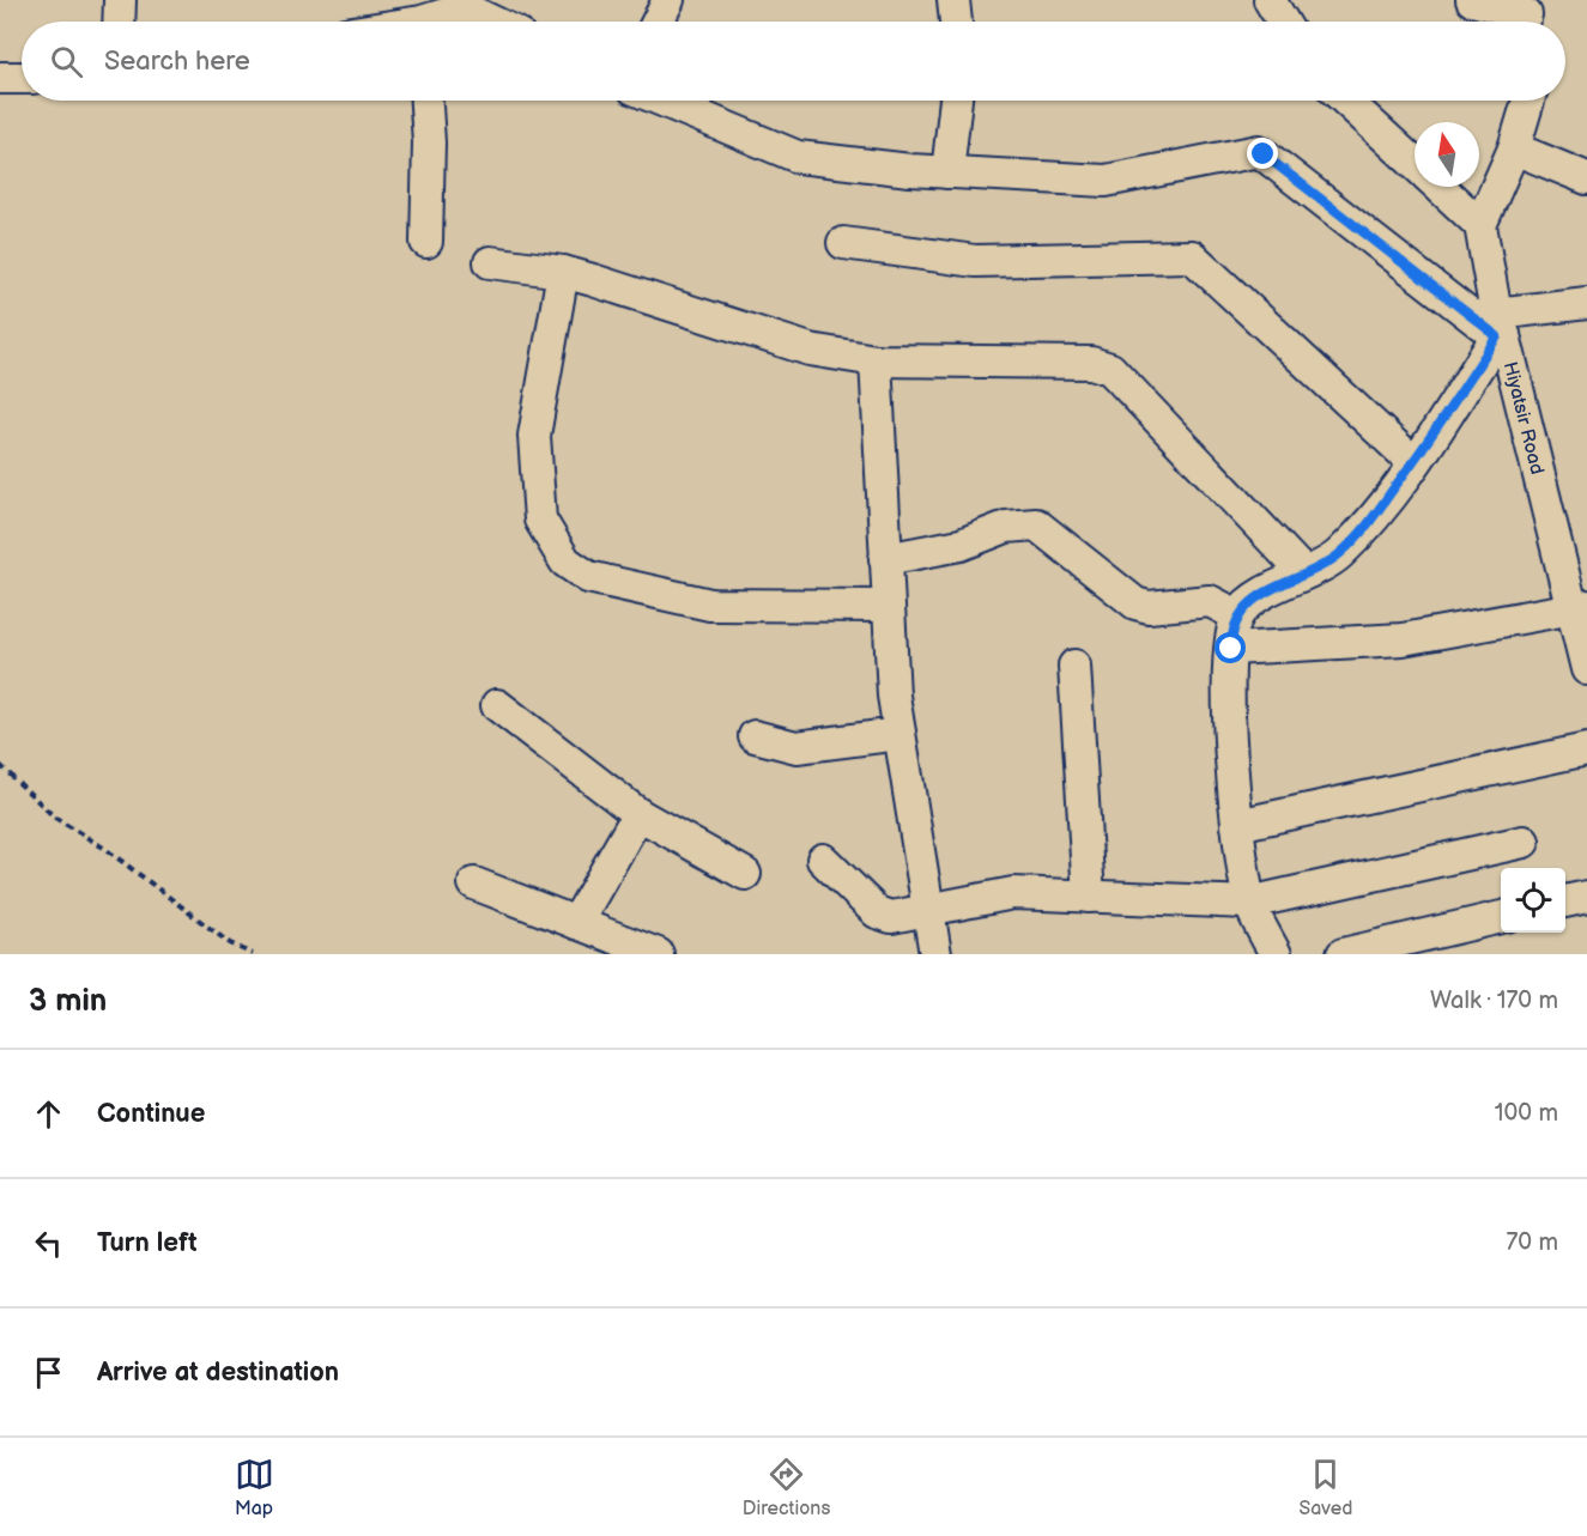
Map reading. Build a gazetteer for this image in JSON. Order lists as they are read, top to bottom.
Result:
{
  "streets": {
    "street": ["Hiyatsir Road"]
  },
  "north": "top",
  "page": {
    "search": "Search here",
    "heading": ["3 min", "Walk · 170 m"],
    "list": [
      ["Continue", "100 m"],
      ["Turn left", "70 m"],
      "Arrive at destination"
    ],
    "nav": ["Map", "Directions", "Saved"]
  }
}
